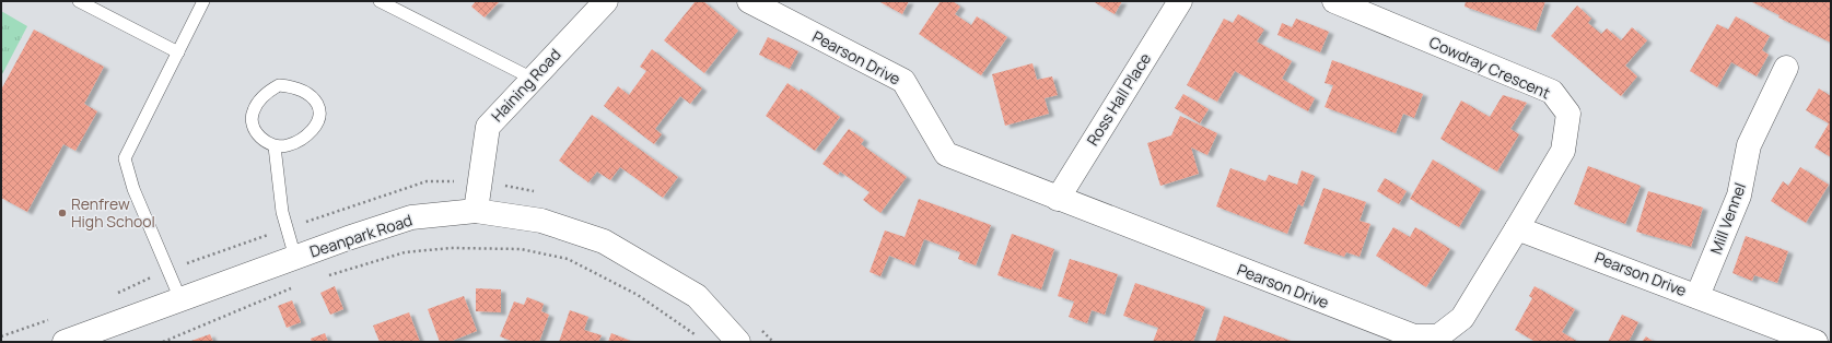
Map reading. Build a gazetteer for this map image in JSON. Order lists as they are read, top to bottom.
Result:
{
  "streets": {
    "street": [
      "Pearson Drive",
      "Cowdray Crescent",
      "Haining Road",
      "Ross Hall Place",
      "Mill Vennel",
      "Deanpark Road"
    ]
  },
  "crossings": [
    ["Pearson Drive", "Cowdray Crescent"],
    ["Pearson Drive", "Ross Hall Place"],
    ["Pearson Drive", "Mill Vennel"],
    ["Haining Road", "Deanpark Road"]
  ],
  "places": ["Renfrew High School"]
}
